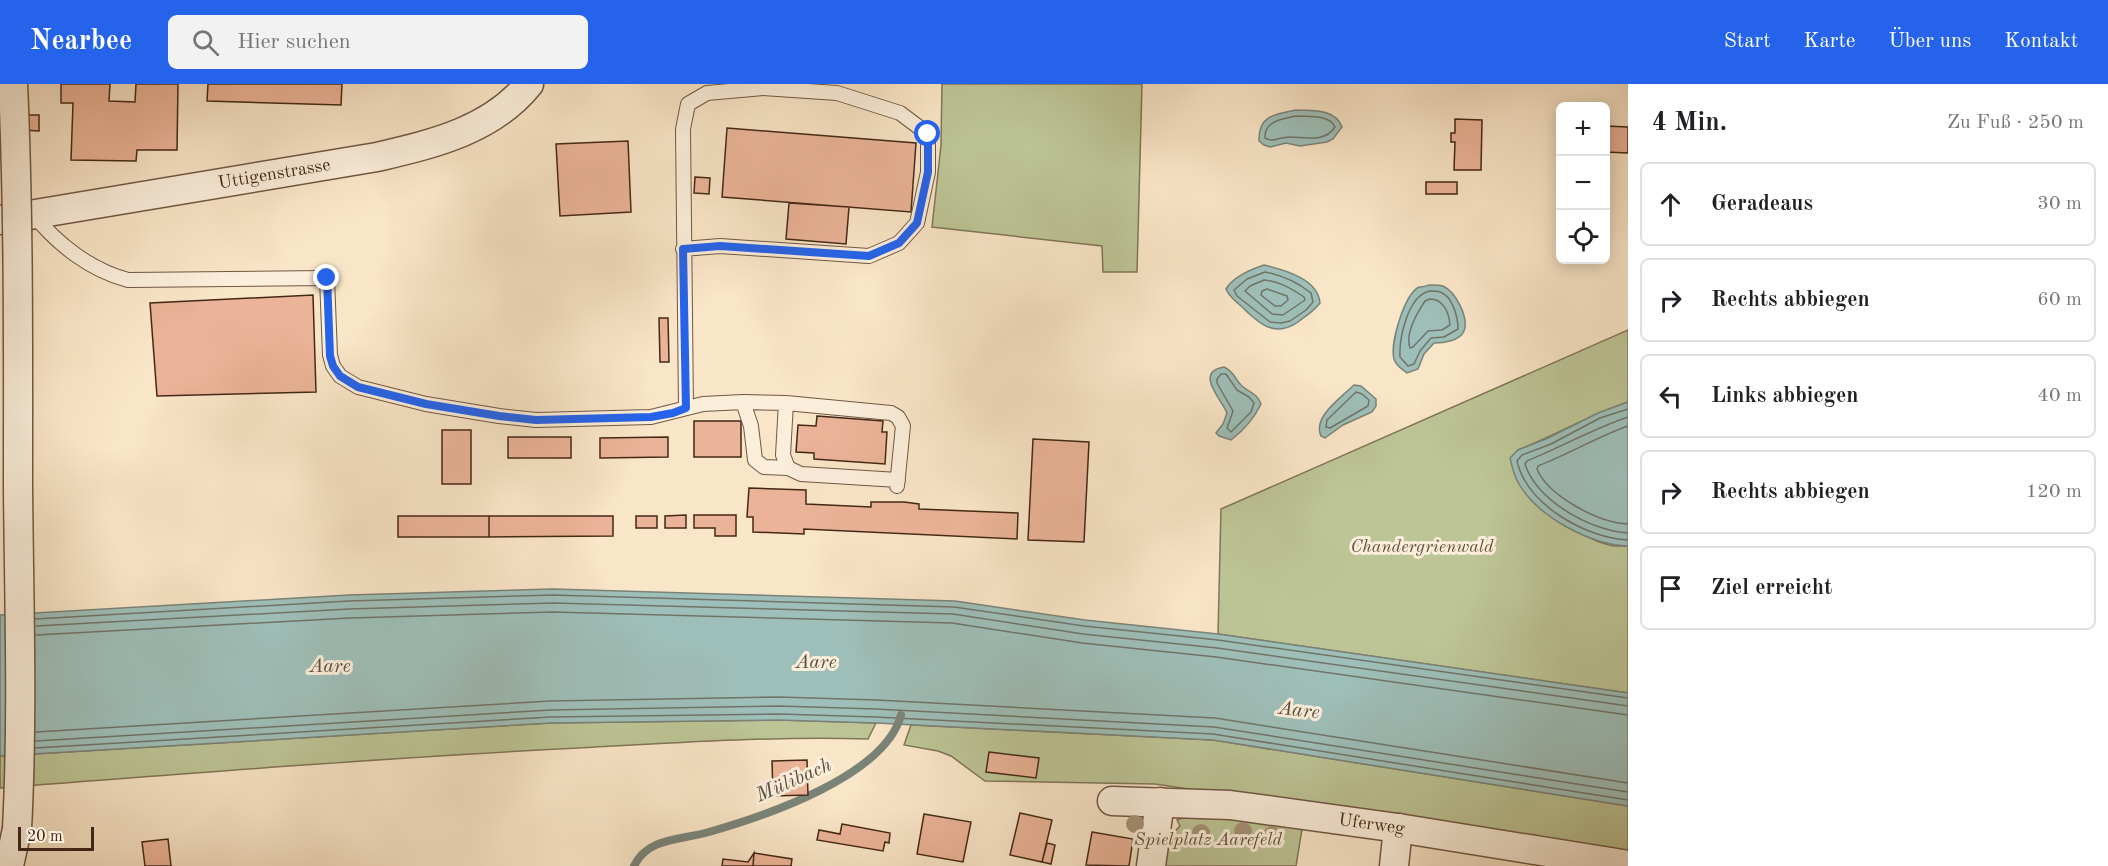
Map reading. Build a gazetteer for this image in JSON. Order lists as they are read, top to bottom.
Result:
{
  "streets": {
    "street": ["Uttigenstrasse", "Uferweg"]
  },
  "water": ["Aare", "Mülibach"],
  "parks": ["Chandergrienwald", "Spielplatz Aarefeld"],
  "scale_bar": "20 m",
  "page": {
    "header": "Nearbee",
    "search": "Hier suchen",
    "nav": [
      "Start",
      "Karte",
      "Über uns",
      "Kontakt"
    ],
    "heading": ["4 Min.", "Zu Fuß · 250 m"],
    "map_buttons": ["+", "−"],
    "list": [
      ["Geradeaus", "30 m"],
      ["Rechts abbiegen", "60 m"],
      ["Links abbiegen", "40 m"],
      ["Rechts abbiegen", "120 m"],
      "Ziel erreicht"
    ],
    "scale": "20 m"
  }
}
